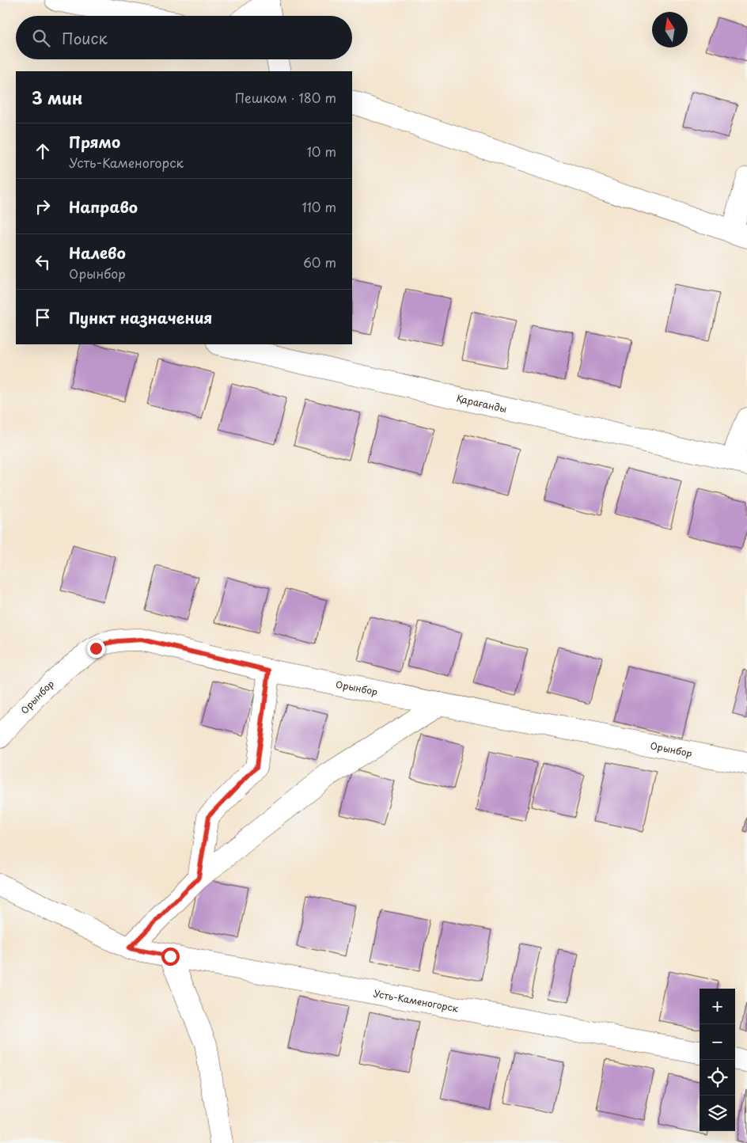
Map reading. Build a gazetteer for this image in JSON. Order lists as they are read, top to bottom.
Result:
{
  "streets": {
    "street": ["Қарағанды", "Орынбор", "Усть-Каменогорск"]
  },
  "north": "top",
  "page": {
    "search": "Поиск",
    "heading": ["3 мин", "Пешком · 180 m"],
    "list": [
      ["Прямо", "Усть-Каменогорск", "10 m"],
      ["Направо", "110 m"],
      ["Налево", "Орынбор", "60 m"],
      "Пункт назначения"
    ],
    "map_buttons": ["+", "−"]
  }
}
